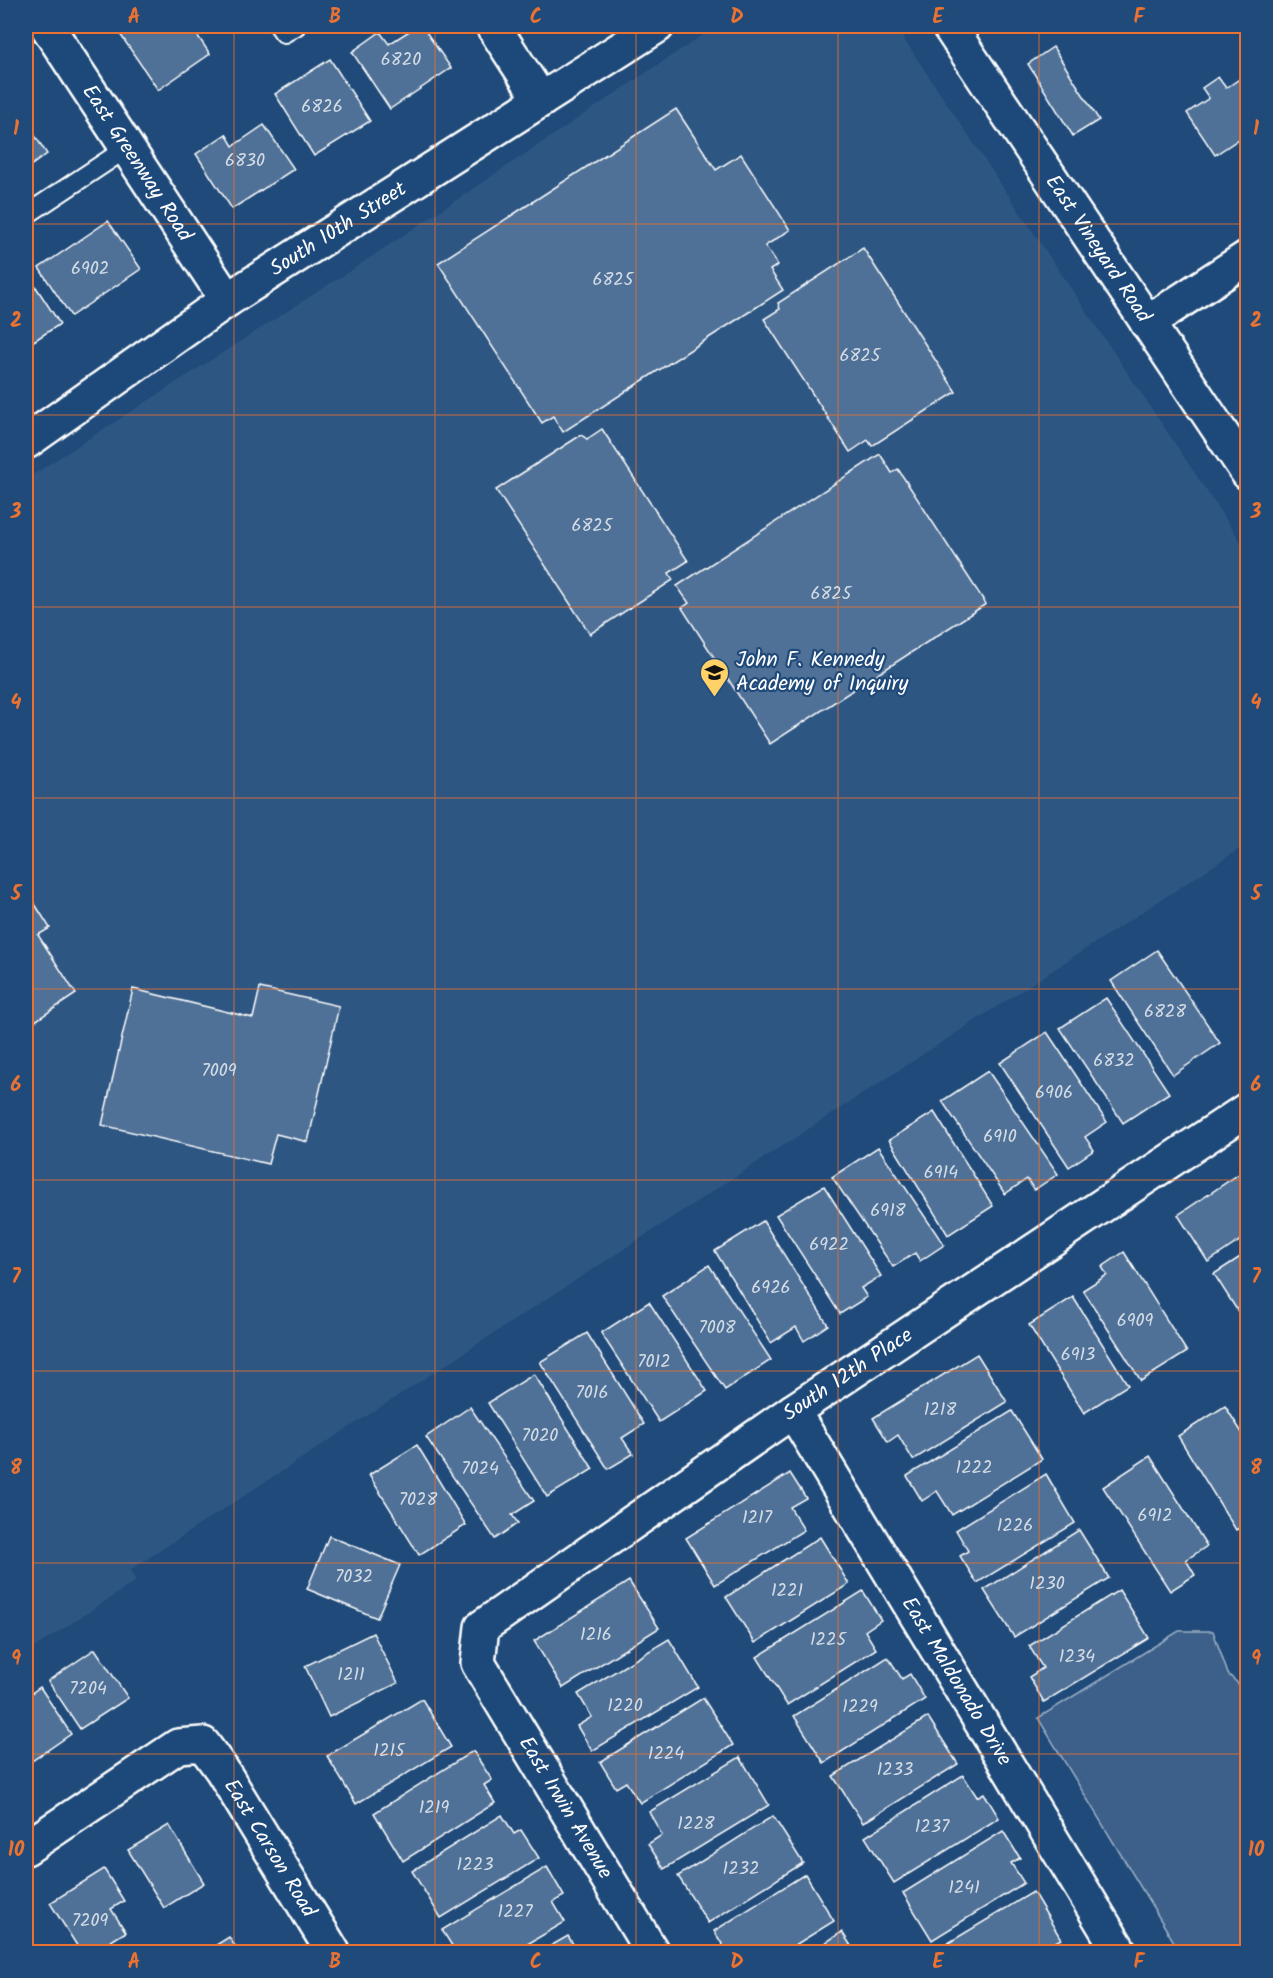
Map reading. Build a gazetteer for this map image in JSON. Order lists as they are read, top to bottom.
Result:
{
  "streets": {
    "street": [
      "East Greenway Road",
      "South 10th Street",
      "East Vineyard Road",
      "South 12th Place",
      "East Maldonado Drive",
      "East Irwin Avenue",
      "East Carson Road"
    ]
  },
  "crossings": [
    ["East Greenway Road", "South 10th Street"],
    ["South 12th Place", "East Maldonado Drive"],
    ["South 12th Place", "East Irwin Avenue"]
  ],
  "places": {
    "school or university": ["John F. Kennedy Academy of Inquiry"]
  },
  "house_numbers": [
    "6820",
    "6826",
    "6830",
    "6902",
    "6825",
    "6825",
    "6825",
    "6825",
    "6828",
    "6832",
    "7009",
    "6906",
    "6910",
    "6914",
    "6918",
    "6922",
    "6926",
    "6909",
    "7008",
    "6913",
    "7012",
    "7016",
    "1218",
    "7020",
    "1222",
    "7024",
    "7028",
    "6912",
    "1217",
    "1226",
    "7032",
    "1230",
    "1221",
    "1216",
    "1225",
    "1234",
    "1211",
    "7204",
    "1220",
    "1229",
    "1215",
    "1224",
    "1233",
    "1219",
    "1228",
    "1237",
    "1223",
    "1232",
    "1241",
    "1227",
    "7209"
  ],
  "grid": {
    "columns": [
      "A",
      "B",
      "C",
      "D",
      "E",
      "F"
    ],
    "rows": [
      "1",
      "2",
      "3",
      "4",
      "5",
      "6",
      "7",
      "8",
      "9",
      "10"
    ]
  }
}
